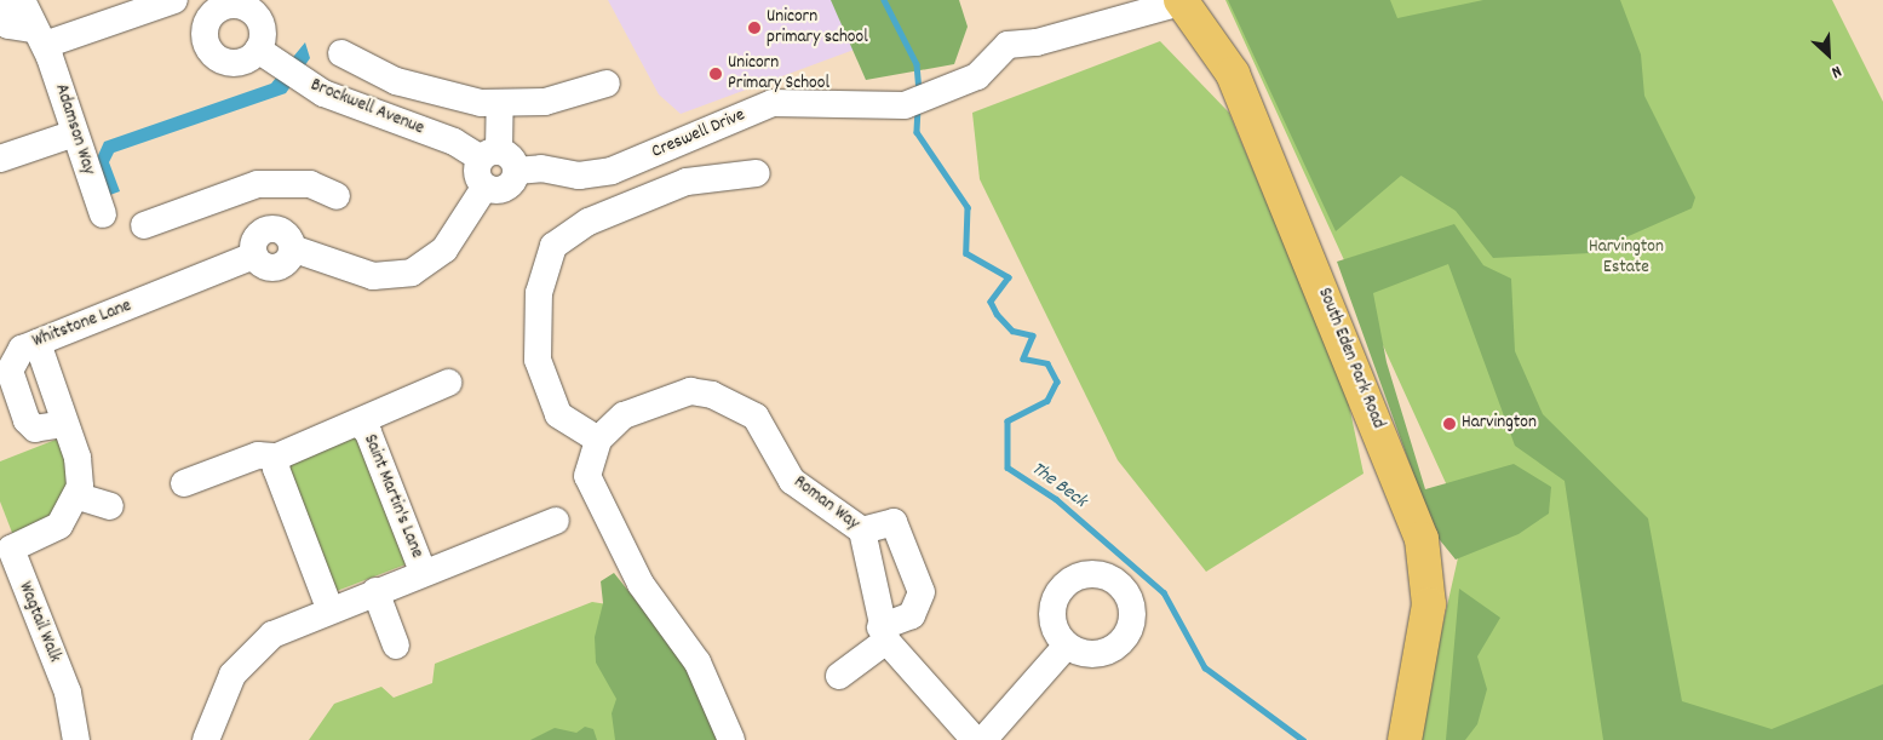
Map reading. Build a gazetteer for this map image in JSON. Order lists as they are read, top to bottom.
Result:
{
  "streets": {
    "main road": ["South Eden Park Road"],
    "street": [
      "Brockwell Avenue",
      "Adamson Way",
      "Creswell Drive",
      "Whitstone Lane",
      "Saint Martin's Lane",
      "Roman Way",
      "Wagtail Walk"
    ]
  },
  "crossings": [
    ["Brockwell Avenue", "Creswell Drive"],
    ["Creswell Drive", "South Eden Park Road"]
  ],
  "water": ["The Beck"],
  "parks": ["Harvington Estate"],
  "places": ["Unicorn primary school", "Unicorn Primary School", "Harvington"],
  "north": "bottom right"
}
